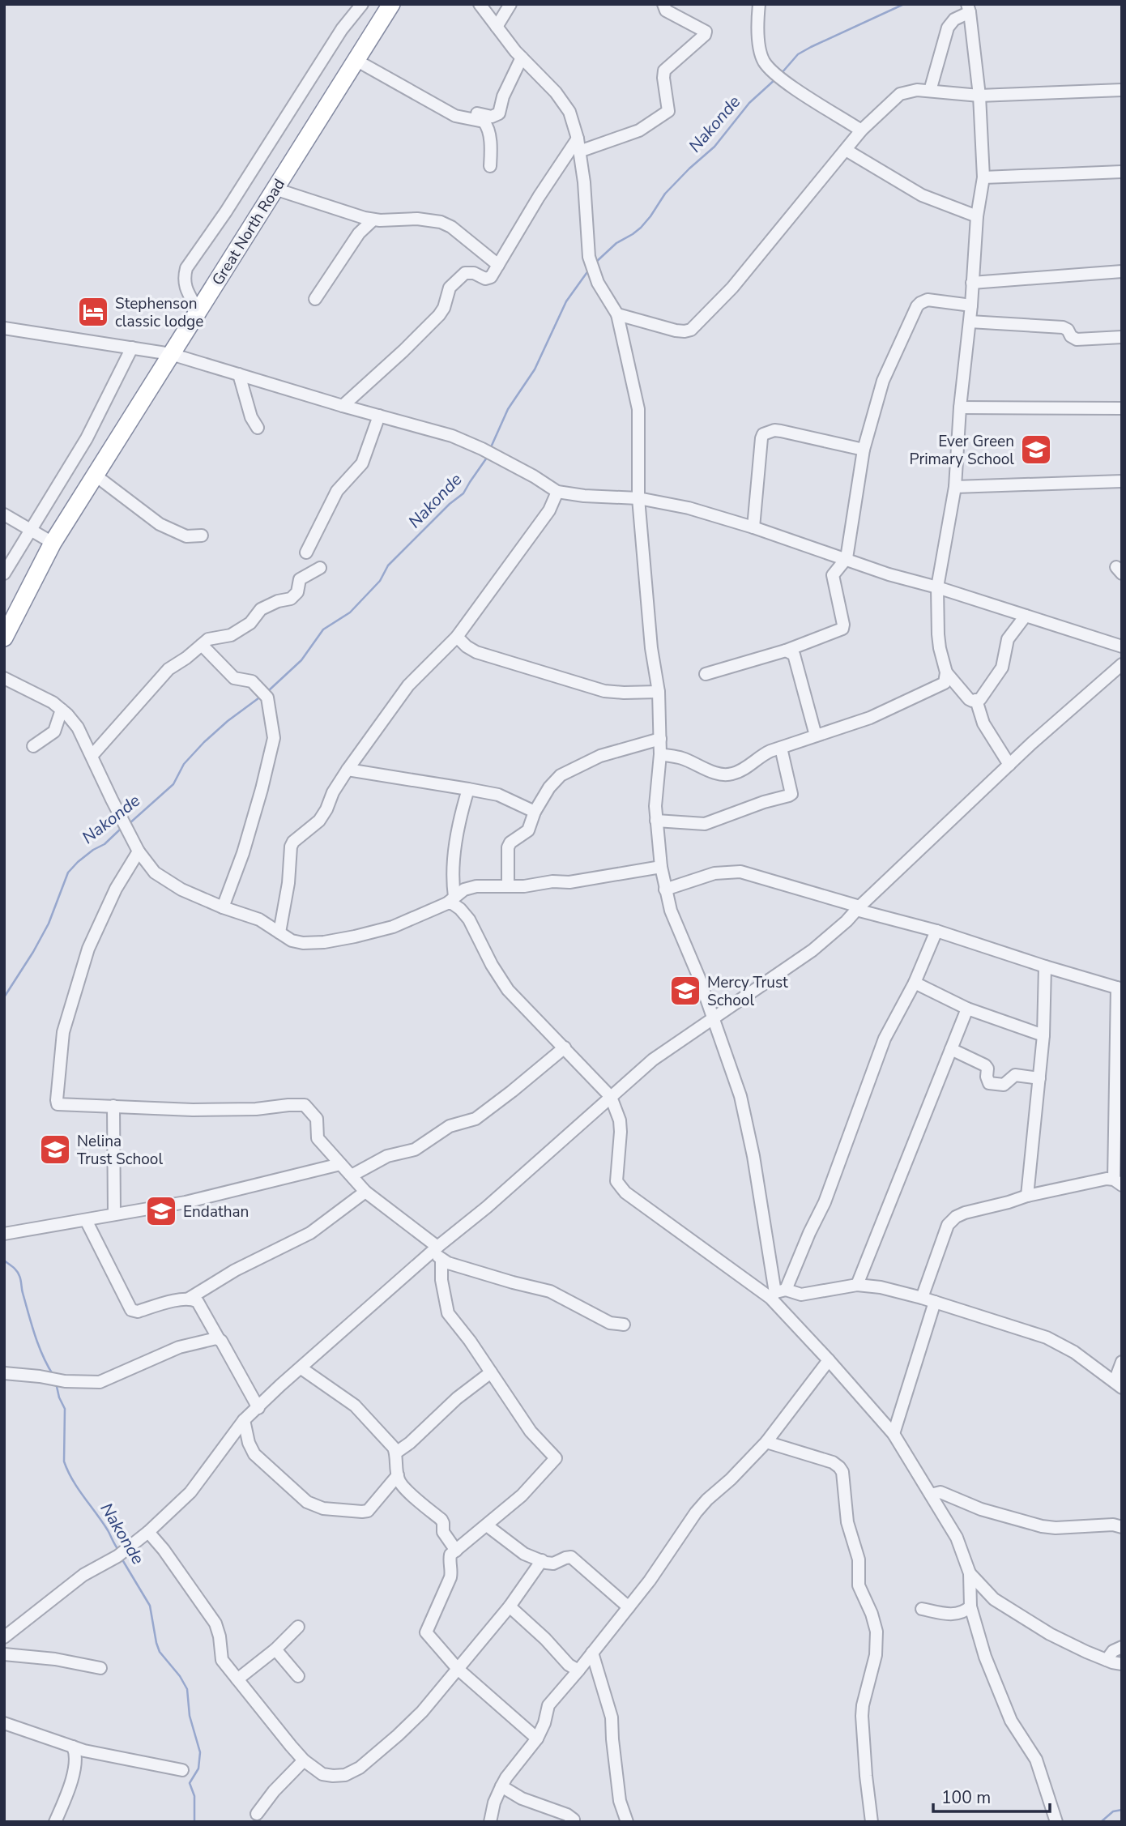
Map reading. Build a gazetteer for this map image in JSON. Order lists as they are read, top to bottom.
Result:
{
  "streets": {
    "highway": ["Great North Road"]
  },
  "water": ["Nakonde"],
  "places": {
    "hotel": ["Stephenson classic lodge"],
    "school or university": [
      "Ever Green Primary School",
      "Mercy Trust School",
      "Nelina Trust School",
      "Endathan"
    ]
  },
  "scale_bar": "100 m"
}
